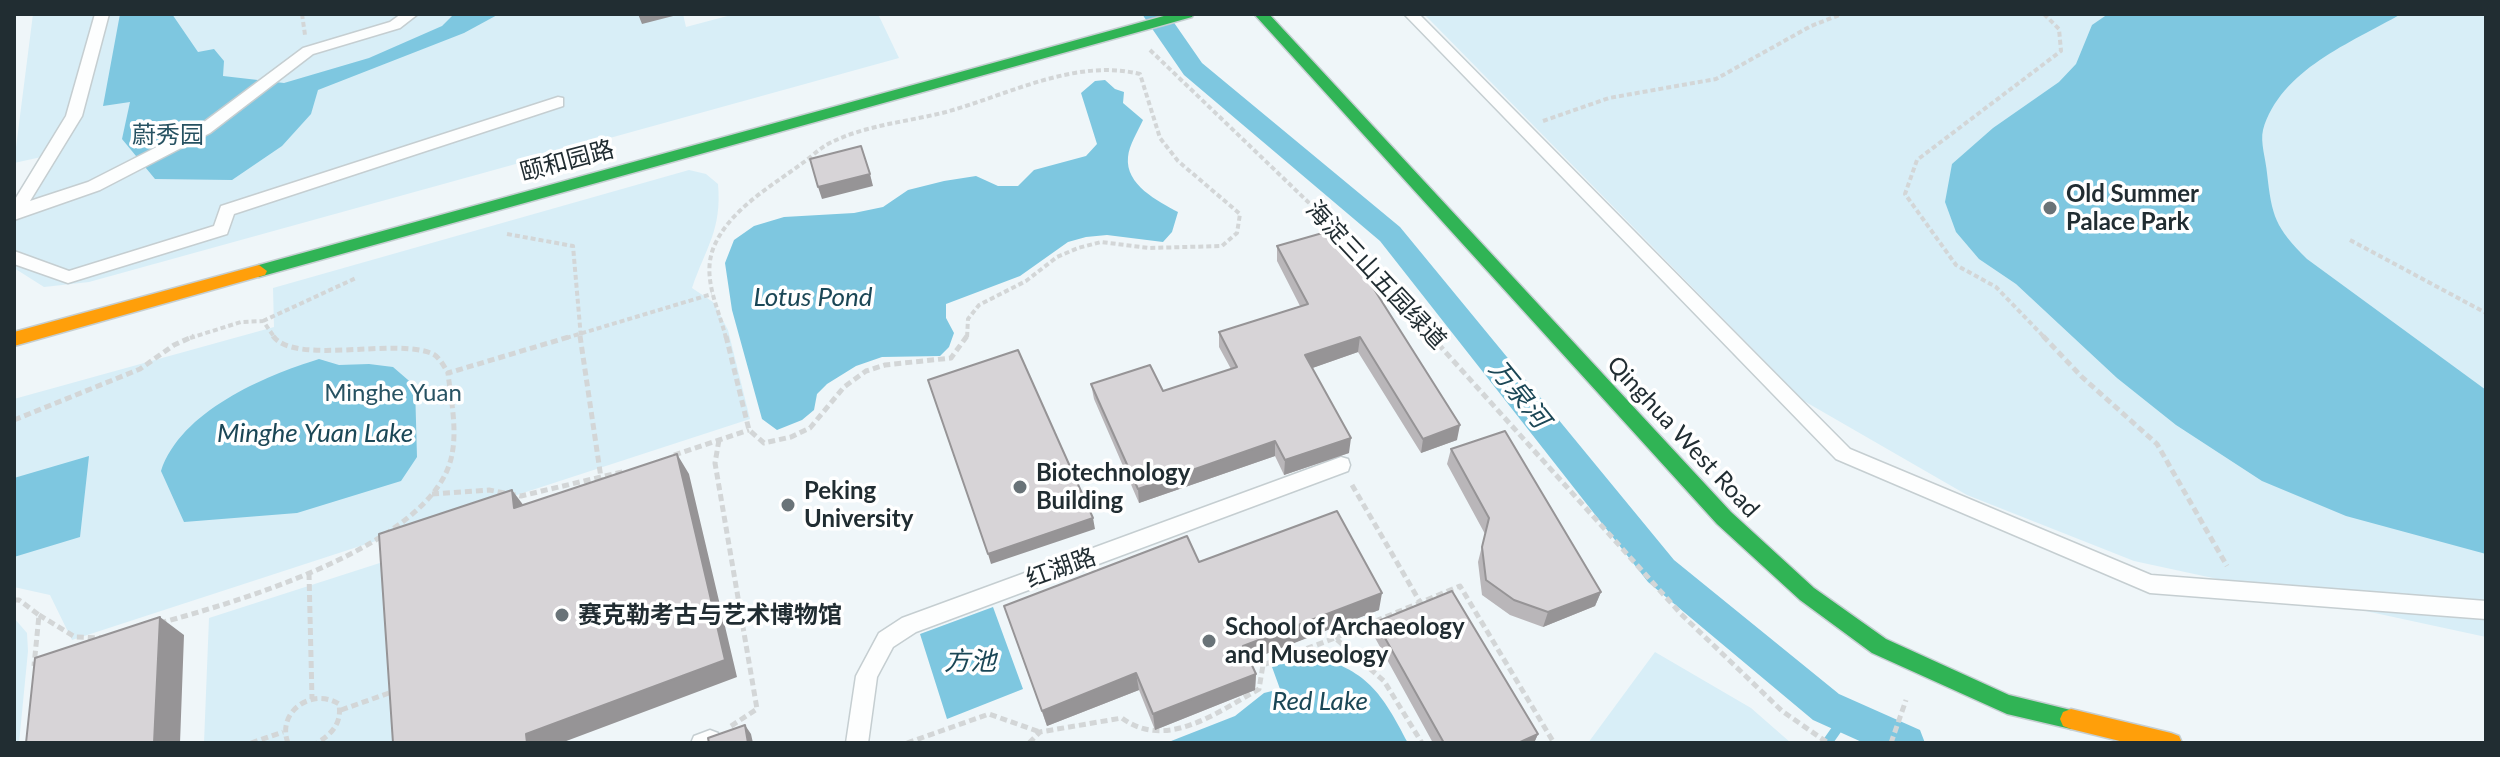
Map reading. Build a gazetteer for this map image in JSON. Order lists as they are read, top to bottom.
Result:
{
  "streets": {
    "street": ["颐和园路", "Qinghua West Road"],
    "lane": ["红湖路"],
    "path": ["海淀三山五园绿道"]
  },
  "crossings": [
    ["颐和园路", "海淀三山五园绿道"]
  ],
  "water": [
    "Lotus Pond",
    "万泉河",
    "Minghe Yuan Lake",
    "方池",
    "Red Lake"
  ],
  "parks": ["蔚秀园", "Minghe Yuan"],
  "places": [
    "Old Summer Palace Park",
    "Biotechnology Building",
    "Peking University",
    "赛克勒考古与艺术博物馆",
    "School of Archaeology and Museology"
  ]
}
